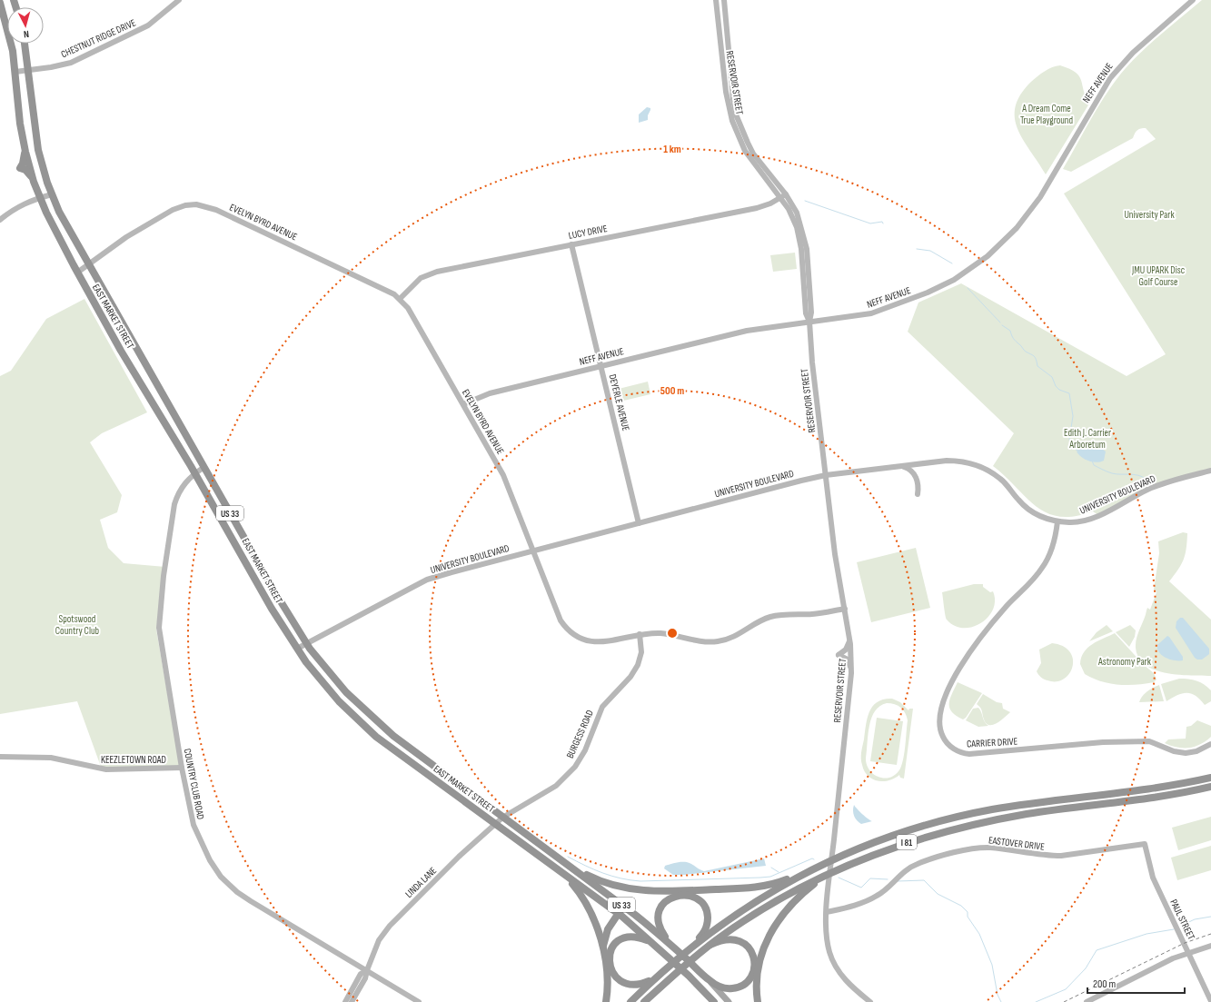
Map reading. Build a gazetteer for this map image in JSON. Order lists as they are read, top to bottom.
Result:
{
  "streets": {
    "highway": ["EAST MARKET STREET", "US 33", "I 81"],
    "street": [
      "CHESTNUT RIDGE DRIVE",
      "RESERVOIR STREET",
      "NEFF AVENUE",
      "EVELYN BYRD AVENUE",
      "LUCY DRIVE",
      "DEYERLE AVENUE",
      "UNIVERSITY BOULEVARD",
      "BURGESS ROAD",
      "CARRIER DRIVE",
      "KEEZLETOWN ROAD",
      "COUNTRY CLUB ROAD",
      "EASTOVER DRIVE",
      "LINDA LANE",
      "PAUL STREET"
    ]
  },
  "crossings": [
    ["CHESTNUT RIDGE DRIVE", "EAST MARKET STREET"],
    ["RESERVOIR STREET", "NEFF AVENUE"],
    ["RESERVOIR STREET", "EVELYN BYRD AVENUE"],
    ["RESERVOIR STREET", "LUCY DRIVE"],
    ["RESERVOIR STREET", "UNIVERSITY BOULEVARD"],
    ["RESERVOIR STREET", "EASTOVER DRIVE"],
    ["NEFF AVENUE", "EVELYN BYRD AVENUE"],
    ["NEFF AVENUE", "DEYERLE AVENUE"],
    ["EVELYN BYRD AVENUE", "LUCY DRIVE"],
    ["EVELYN BYRD AVENUE", "EAST MARKET STREET"],
    ["EVELYN BYRD AVENUE", "UNIVERSITY BOULEVARD"],
    ["EVELYN BYRD AVENUE", "BURGESS ROAD"],
    ["LUCY DRIVE", "DEYERLE AVENUE"],
    ["EAST MARKET STREET", "UNIVERSITY BOULEVARD"],
    ["EAST MARKET STREET", "BURGESS ROAD"],
    ["EAST MARKET STREET", "COUNTRY CLUB ROAD"],
    ["EAST MARKET STREET", "LINDA LANE"],
    ["DEYERLE AVENUE", "UNIVERSITY BOULEVARD"],
    ["UNIVERSITY BOULEVARD", "CARRIER DRIVE"],
    ["BURGESS ROAD", "LINDA LANE"],
    ["KEEZLETOWN ROAD", "COUNTRY CLUB ROAD"],
    ["COUNTRY CLUB ROAD", "LINDA LANE"],
    ["EASTOVER DRIVE", "PAUL STREET"]
  ],
  "parks": [
    "A Dream Come True Playground",
    "University Park",
    "JMU UPARK Disc Golf Course",
    "Edith J. Carrier Arboretum",
    "Spotswood Country Club",
    "Astronomy Park"
  ],
  "scale_bar": "200 m",
  "north": "bottom",
  "rings": ["1 km", "500 m"]
}
